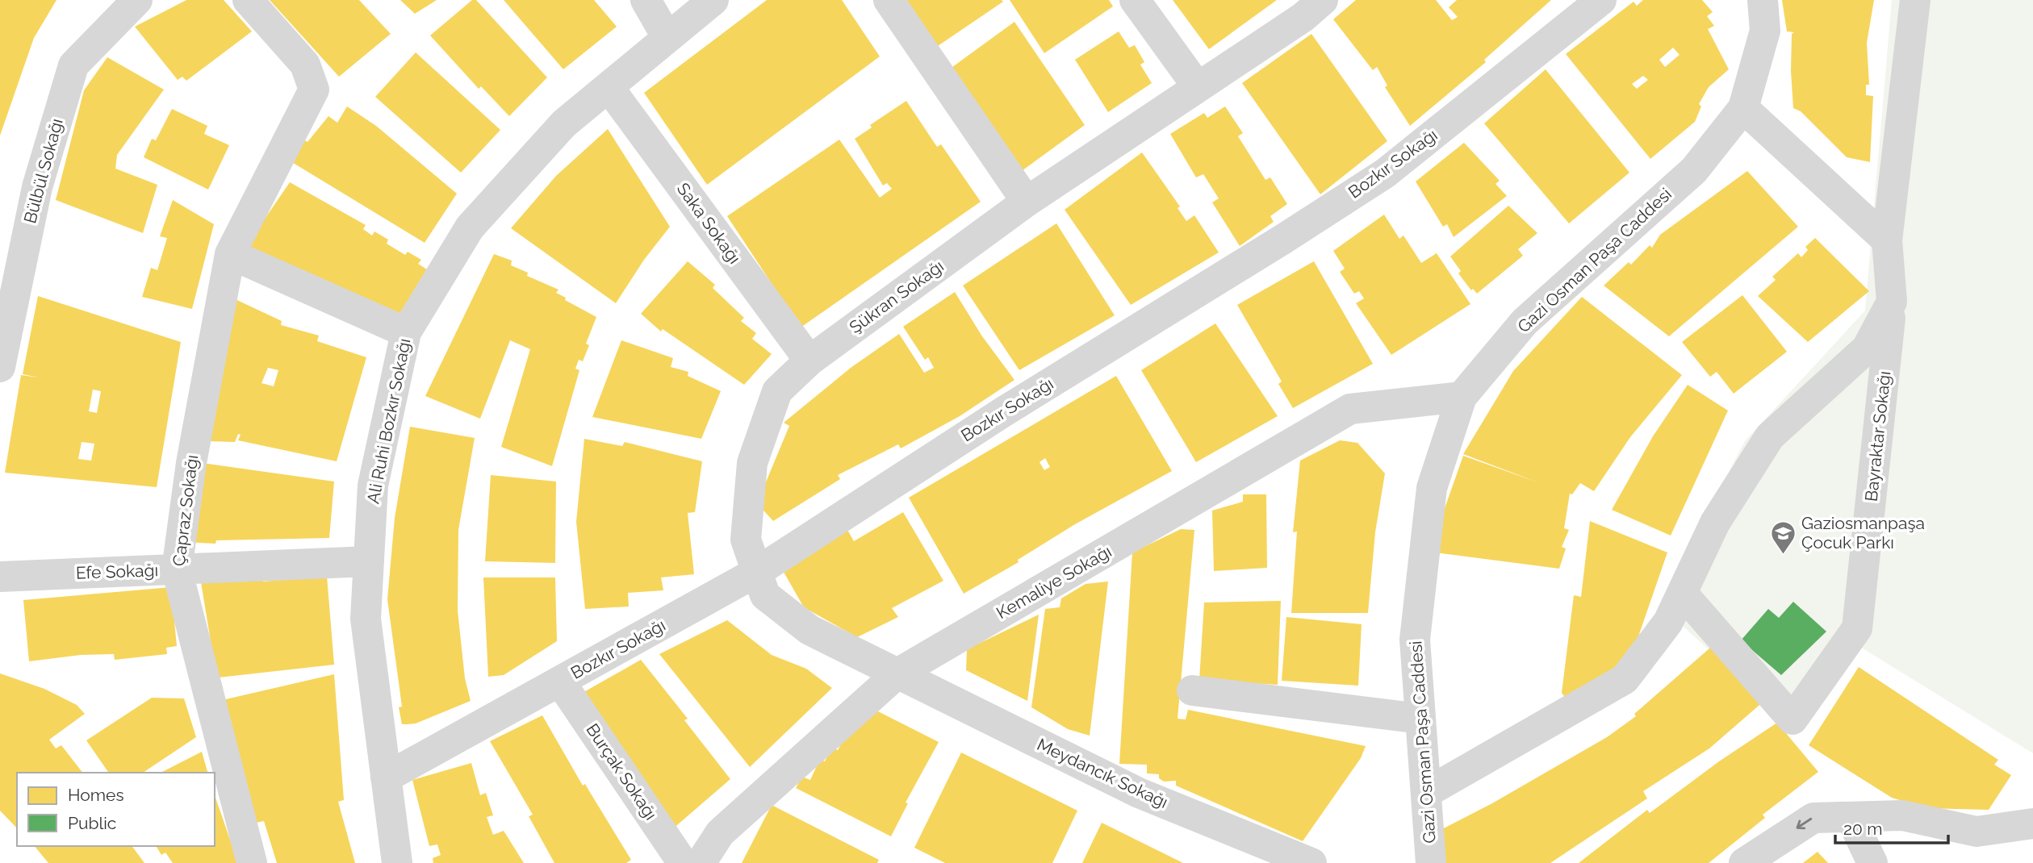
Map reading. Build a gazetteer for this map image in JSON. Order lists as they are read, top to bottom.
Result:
{
  "streets": {
    "street": [
      "Bozkır Sokağı",
      "Bülbül Sokağı",
      "Saka Sokağı",
      "Gazi Osman Paşa Caddesi",
      "Şükran Sokağı",
      "Ali Ruhi Bozkır Sokağı",
      "Bayraktar Sokağı",
      "Çapraz Sokağı",
      "Efe Sokağı",
      "Kemaliye Sokağı",
      "Burçak Sokağı",
      "Meydancık Sokağı"
    ]
  },
  "crossings": [
    ["Bozkır Sokağı", "Şükran Sokağı"],
    ["Bozkır Sokağı", "Ali Ruhi Bozkır Sokağı"],
    ["Bozkır Sokağı", "Burçak Sokağı"],
    ["Saka Sokağı", "Şükran Sokağı"],
    ["Saka Sokağı", "Ali Ruhi Bozkır Sokağı"],
    ["Gazi Osman Paşa Caddesi", "Kemaliye Sokağı"],
    ["Şükran Sokağı", "Kemaliye Sokağı"],
    ["Şükran Sokağı", "Meydancık Sokağı"],
    ["Ali Ruhi Bozkır Sokağı", "Efe Sokağı"],
    ["Çapraz Sokağı", "Efe Sokağı"],
    ["Kemaliye Sokağı", "Meydancık Sokağı"]
  ],
  "places": {
    "school or university": ["Gaziosmanpaşa Çocuk Parkı"]
  },
  "legend": ["Homes", "Public"],
  "scale_bar": "20 m"
}
